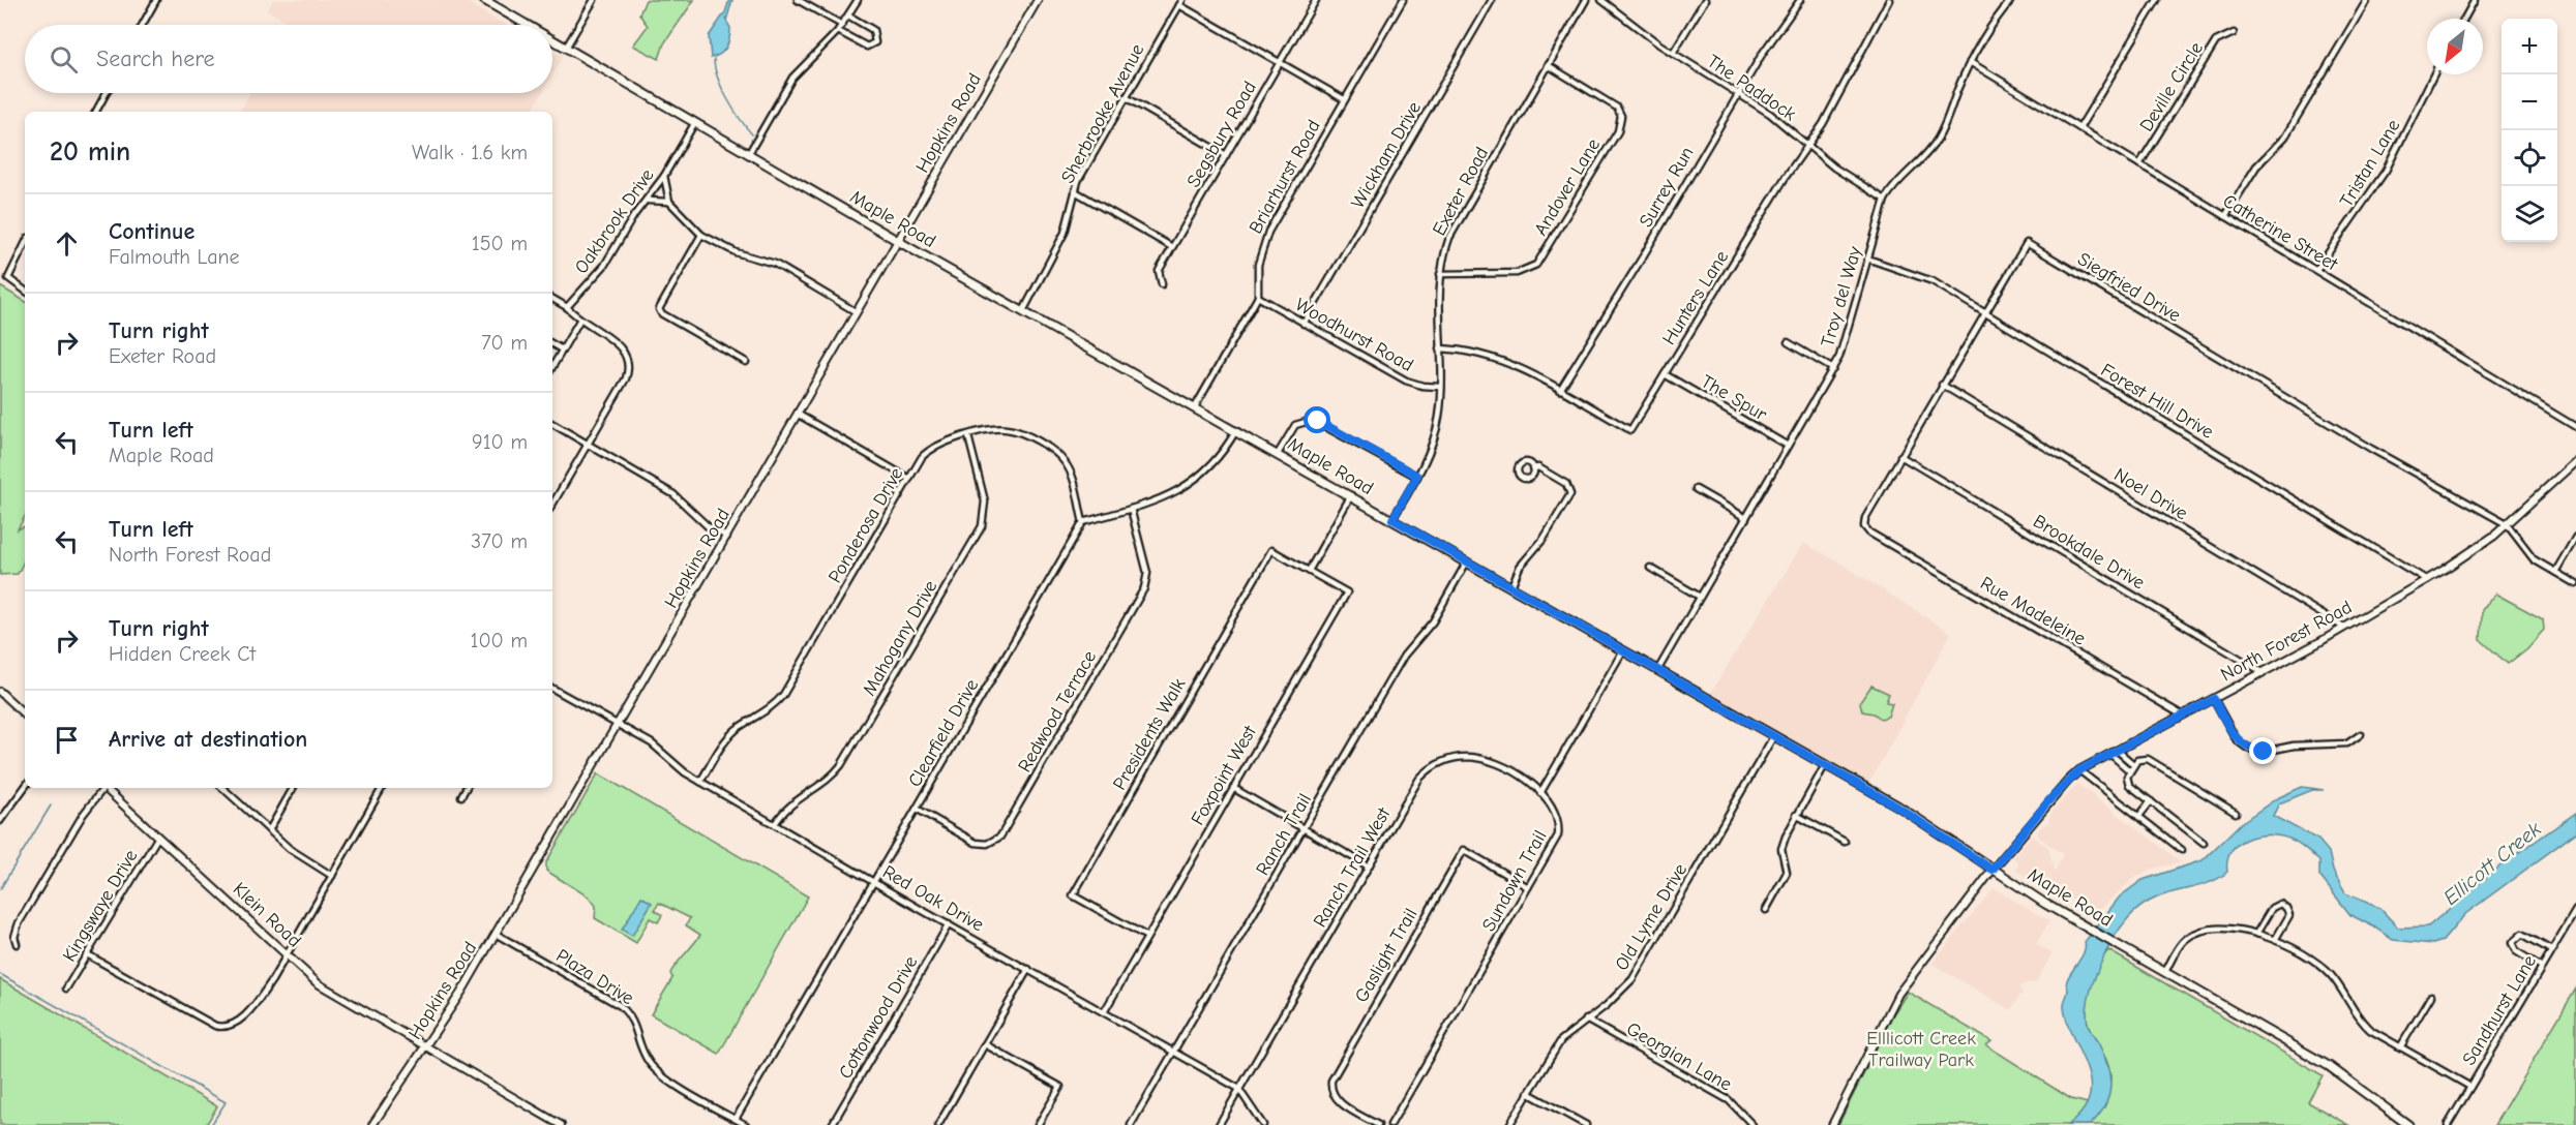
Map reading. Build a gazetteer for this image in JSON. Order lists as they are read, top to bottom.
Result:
{
  "streets": {
    "main road": ["Maple Road"],
    "street": [
      "Deville Circle",
      "The Paddock",
      "Sherbrooke Avenue",
      "Hopkins Road",
      "Segsbury Road",
      "Wickham Drive",
      "Tristan Lane",
      "Briarhurst Road",
      "Andover Lane",
      "Surrey Run",
      "Exeter Road",
      "Oakbrook Drive",
      "Catherine Street",
      "Siegfried Drive",
      "Troy del Way",
      "Hunters Lane",
      "Woodhurst Road",
      "The Spur",
      "Forest Hill Drive",
      "Noel Drive",
      "Ponderosa Drive",
      "Brookdale Drive",
      "Rue Madeleine",
      "Mahogany Drive",
      "North Forest Road",
      "Redwood Terrace",
      "Clearfield Drive",
      "Presidents Walk",
      "Foxpoint West",
      "Ranch Trail",
      "Ranch Trail West",
      "Sundown Trail",
      "Red Oak Drive",
      "Kingswaye Drive",
      "Klein Road",
      "Old Lyme Drive",
      "Gaslight Trail",
      "Plaza Drive",
      "Sandhurst Lane",
      "Cottonwood Drive",
      "Georgian Lane"
    ]
  },
  "crossings": [
    ["Deville Circle", "Catherine Street"],
    ["The Paddock", "Surrey Run"],
    ["The Paddock", "Troy del Way"],
    ["The Paddock", "Hunters Lane"],
    ["Sherbrooke Avenue", "Maple Road"],
    ["Hopkins Road", "Maple Road"],
    ["Hopkins Road", "Red Oak Drive"],
    ["Hopkins Road", "Klein Road"],
    ["Hopkins Road", "Plaza Drive"],
    ["Wickham Drive", "Woodhurst Road"],
    ["Tristan Lane", "Catherine Street"],
    ["Briarhurst Road", "Maple Road"],
    ["Briarhurst Road", "Woodhurst Road"],
    ["Andover Lane", "Exeter Road"],
    ["Surrey Run", "Hunters Lane"],
    ["Exeter Road", "Maple Road"],
    ["Exeter Road", "Hunters Lane"],
    ["Exeter Road", "Woodhurst Road"],
    ["Maple Road", "Oakbrook Drive"],
    ["Maple Road", "Troy del Way"],
    ["Maple Road", "North Forest Road"],
    ["Maple Road", "Ranch Trail"],
    ["Maple Road", "Old Lyme Drive"],
    ["Catherine Street", "Troy del Way"],
    ["Siegfried Drive", "Forest Hill Drive"],
    ["Siegfried Drive", "Noel Drive"],
    ["Siegfried Drive", "Brookdale Drive"],
    ["Siegfried Drive", "Rue Madeleine"],
    ["Siegfried Drive", "North Forest Road"],
    ["Troy del Way", "The Spur"],
    ["Troy del Way", "Forest Hill Drive"],
    ["Hunters Lane", "The Spur"],
    ["Forest Hill Drive", "North Forest Road"],
    ["Noel Drive", "North Forest Road"],
    ["Ponderosa Drive", "Mahogany Drive"],
    ["Ponderosa Drive", "Clearfield Drive"],
    ["Ponderosa Drive", "Red Oak Drive"],
    ["Brookdale Drive", "North Forest Road"],
    ["Rue Madeleine", "North Forest Road"],
    ["Mahogany Drive", "Red Oak Drive"],
    ["Redwood Terrace", "Clearfield Drive"],
    ["Clearfield Drive", "Red Oak Drive"],
    ["Clearfield Drive", "Plaza Drive"],
    ["Presidents Walk", "Foxpoint West"],
    ["Foxpoint West", "Red Oak Drive"],
    ["Ranch Trail", "Red Oak Drive"],
    ["Ranch Trail West", "Sundown Trail"],
    ["Ranch Trail West", "Red Oak Drive"],
    ["Sundown Trail", "Gaslight Trail"],
    ["Red Oak Drive", "Cottonwood Drive"],
    ["Kingswaye Drive", "Klein Road"],
    ["Old Lyme Drive", "Georgian Lane"]
  ],
  "water": ["Ellicott Creek"],
  "parks": ["Elllicott Creek Trailway Park"],
  "north": "bottom left",
  "page": {
    "map_buttons": ["+", "−"],
    "search": "Search here",
    "heading": ["20 min", "Walk · 1.6 km"],
    "list": [
      ["Continue", "Falmouth Lane", "150 m"],
      ["Turn right", "Exeter Road", "70 m"],
      ["Turn left", "Maple Road", "910 m"],
      ["Turn left", "North Forest Road", "370 m"],
      ["Turn right", "Hidden Creek Ct", "100 m"],
      "Arrive at destination"
    ]
  }
}
